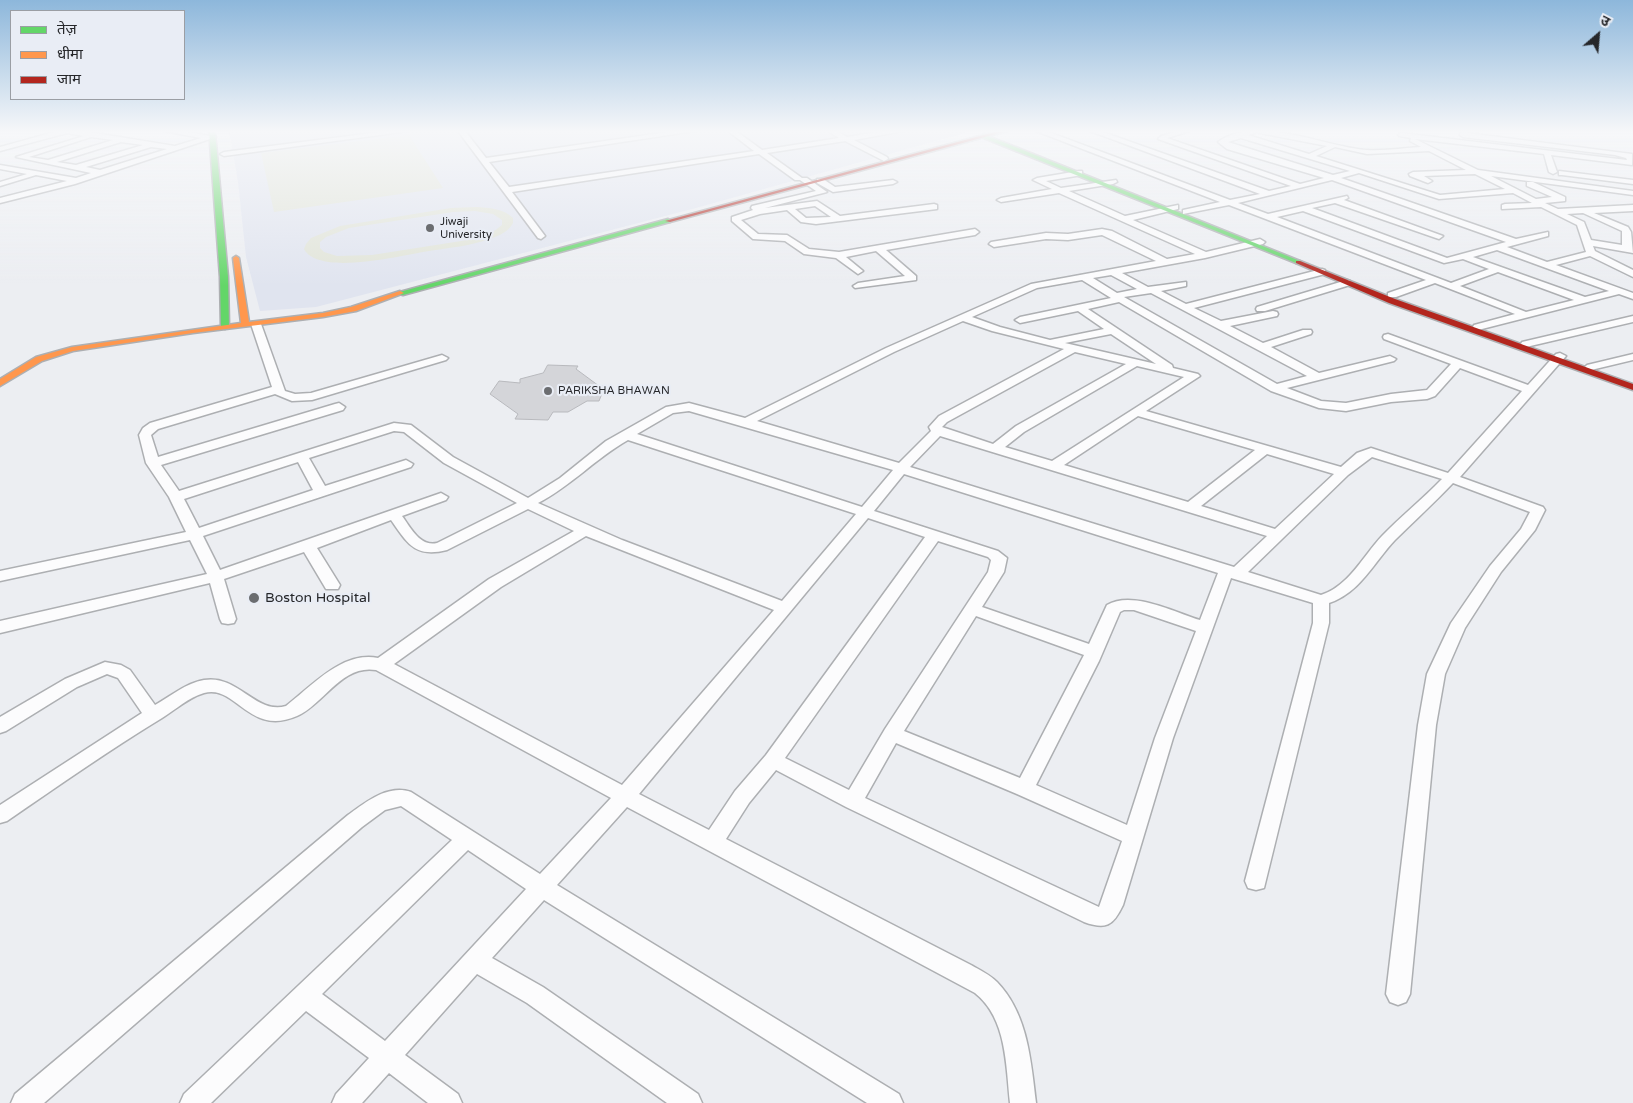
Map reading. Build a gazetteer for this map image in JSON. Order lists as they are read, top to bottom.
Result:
{
  "places": ["Jiwaji University", "PARIKSHA BHAWAN", "Boston Hospital"],
  "legend": ["तेज़", "धीमा", "जाम"],
  "north": "top right"
}
